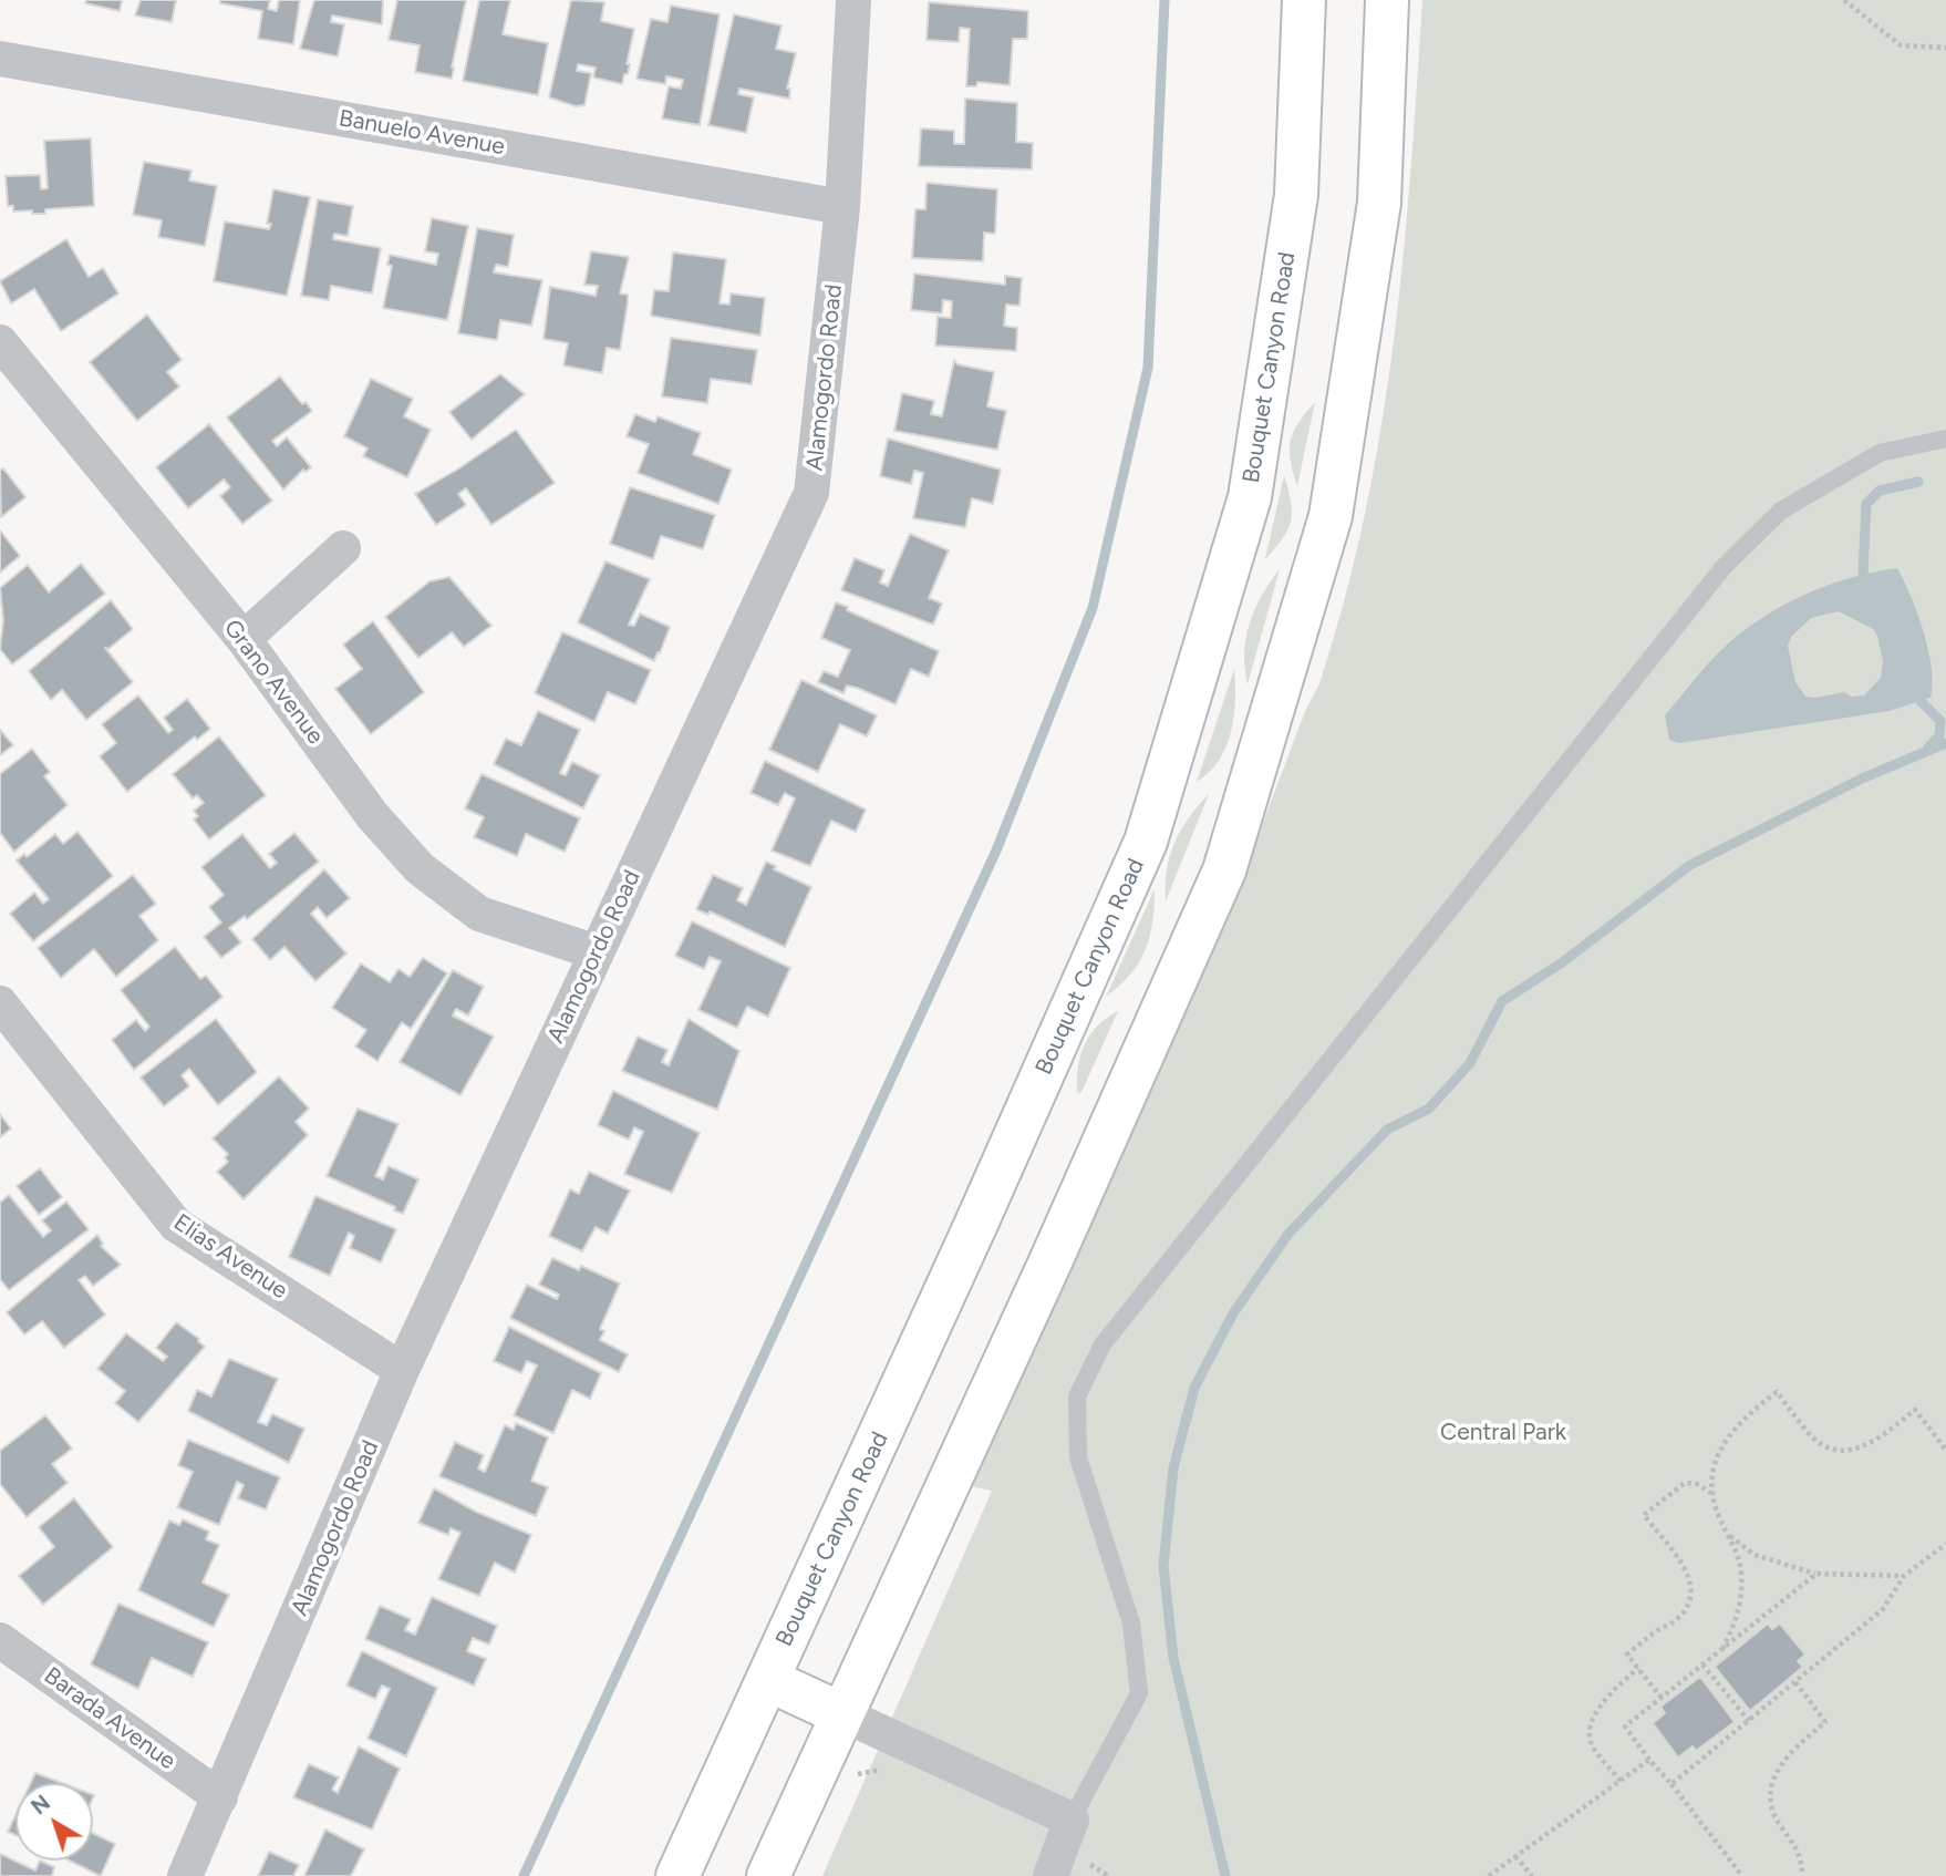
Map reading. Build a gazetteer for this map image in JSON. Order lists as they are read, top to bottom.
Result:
{
  "streets": {
    "main road": ["Bouquet Canyon Road"],
    "street": [
      "Banuelo Avenue",
      "Alamogordo Road",
      "Grano Avenue",
      "Elias Avenue",
      "Barada Avenue"
    ]
  },
  "crossings": [
    ["Banuelo Avenue", "Alamogordo Road"],
    ["Alamogordo Road", "Grano Avenue"],
    ["Alamogordo Road", "Elias Avenue"],
    ["Alamogordo Road", "Barada Avenue"]
  ],
  "parks": ["Central Park"],
  "north": "top left"
}
